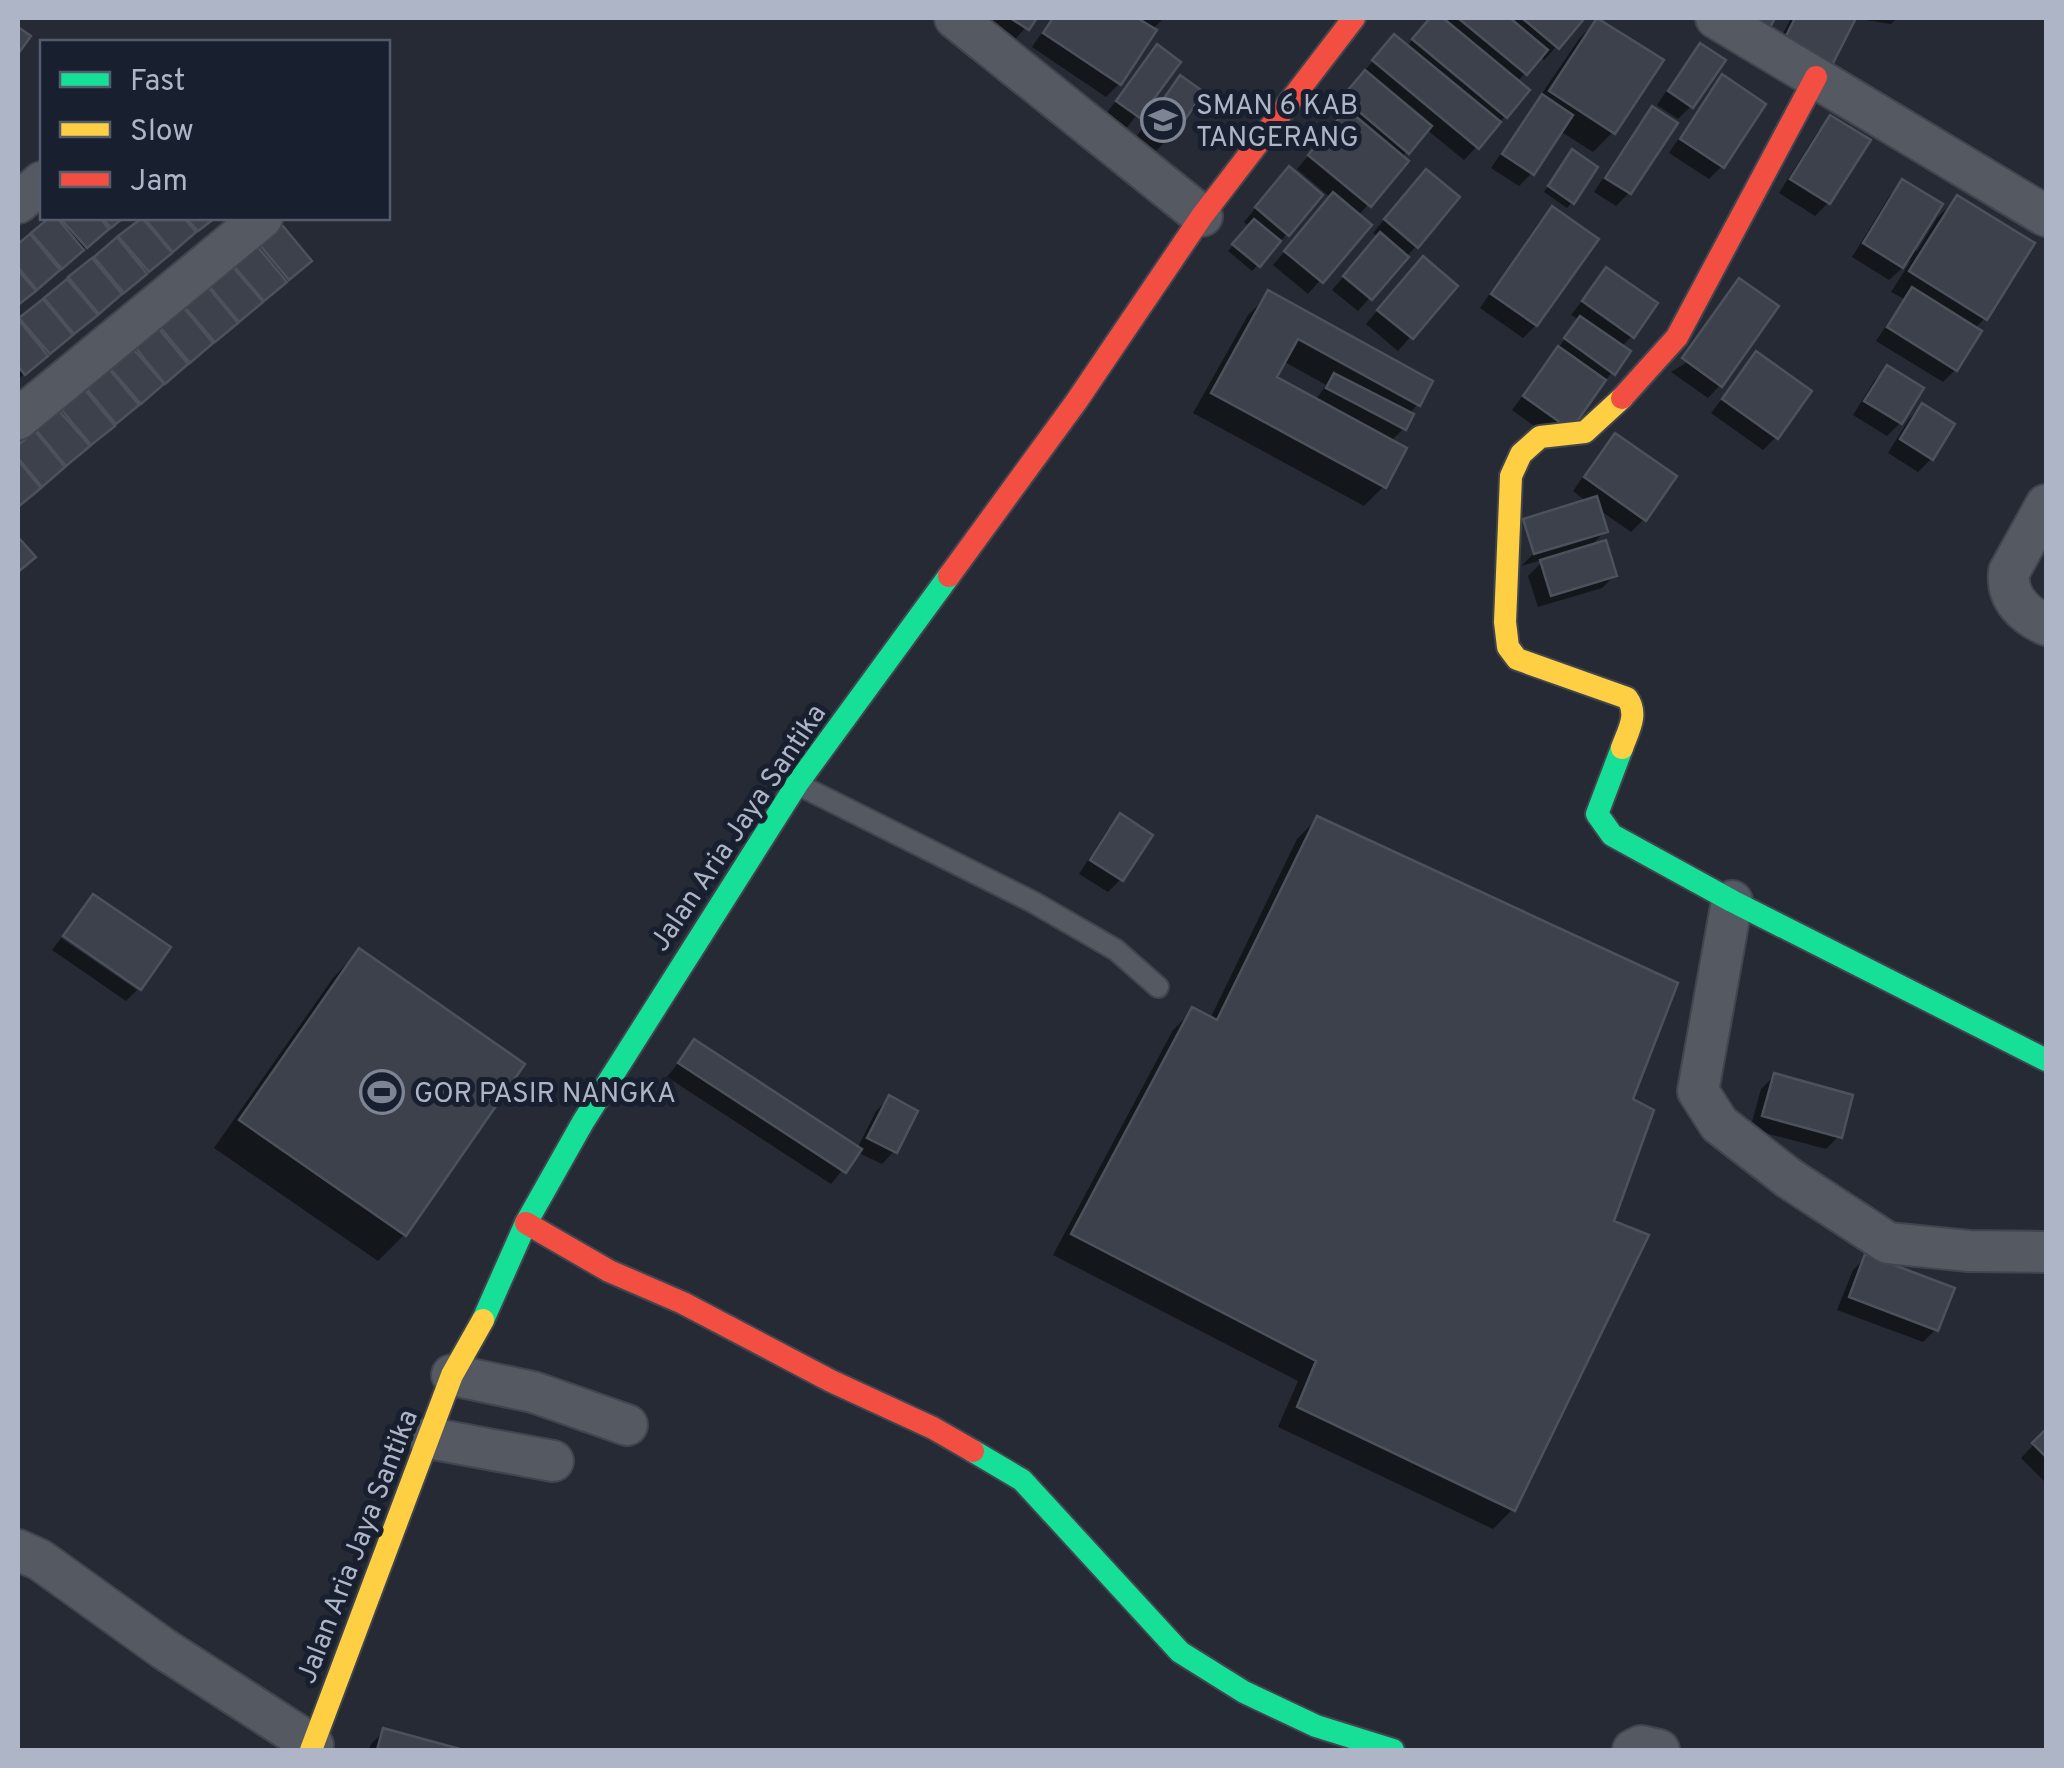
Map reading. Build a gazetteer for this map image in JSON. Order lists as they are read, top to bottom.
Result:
{
  "streets": {
    "street": ["Jalan Aria Jaya Santika"]
  },
  "places": {
    "school or university": ["SMAN 6 KAB TANGERANG"],
    "sports": ["GOR PASIR NANGKA"]
  },
  "legend": ["Fast", "Slow", "Jam"]
}
